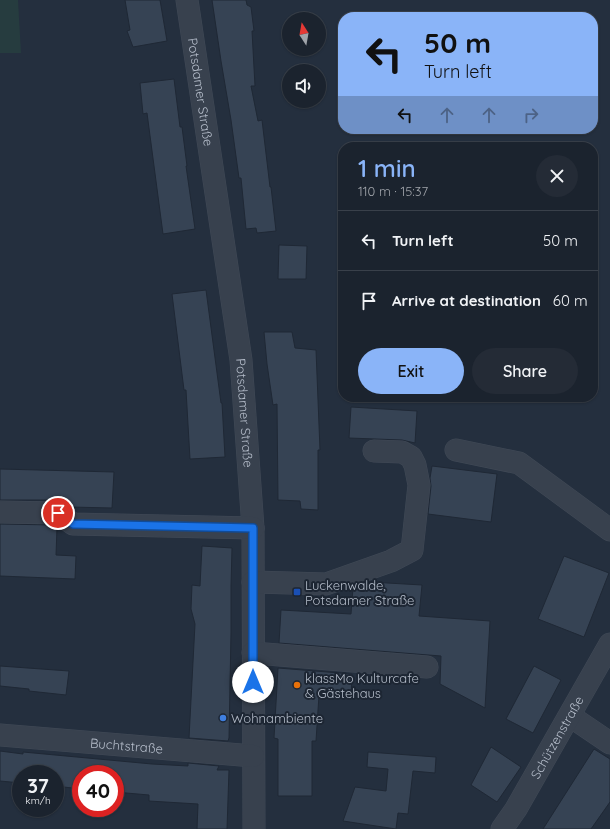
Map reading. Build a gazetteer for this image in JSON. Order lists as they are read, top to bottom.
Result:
{
  "streets": {
    "street": ["Potsdamer Straße", "Schützenstraße", "Buchtstraße"]
  },
  "crossings": [
    ["Potsdamer Straße", "Buchtstraße"]
  ],
  "places": {
    "transit": ["Luckenwalde, Potsdamer Straße"],
    "other": ["klassMo Kulturcafe & Gästehaus", "Wohnambiente"]
  },
  "north": "top",
  "page": {
    "turn": ["50 m", "Turn left"],
    "heading": ["1 min", "110 m · 15:37"],
    "list": [
      {
        "name": "Turn left",
        "value": "50 m"
      },
      {
        "name": "Arrive at destination",
        "value": "60 m"
      }
    ],
    "buttons": ["Exit", "Share"],
    "speed": "37 km/h",
    "limit": "40"
  }
}
